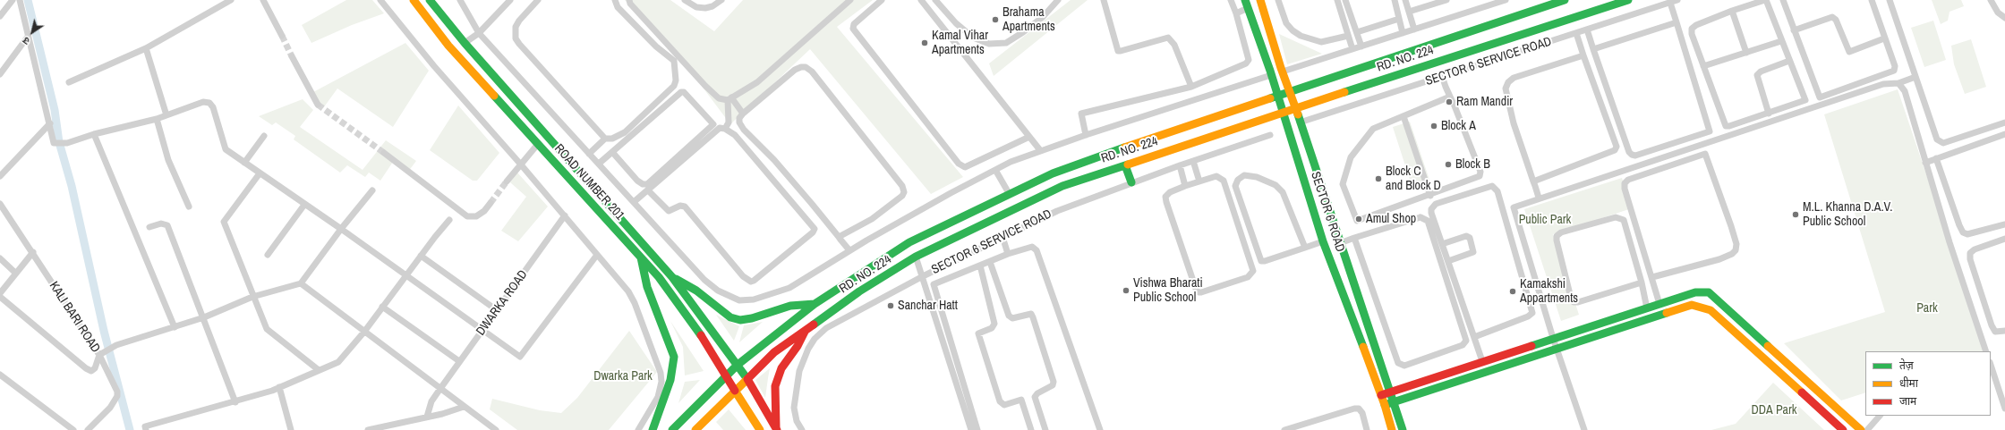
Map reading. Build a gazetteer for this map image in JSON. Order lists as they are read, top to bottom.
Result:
{
  "streets": {
    "main road": ["RD. NO. 224", "ROAD NUMBER 201", "SECTOR 6 ROAD"],
    "street": ["SECTOR 6 SERVICE ROAD", "DWARKA ROAD", "KALI BARI ROAD"]
  },
  "crossings": [
    ["RD. NO. 224", "ROAD NUMBER 201"],
    ["RD. NO. 224", "SECTOR 6 ROAD"],
    ["SECTOR 6 SERVICE ROAD", "SECTOR 6 ROAD"]
  ],
  "parks": [
    "Public Park",
    "Park",
    "Dwarka Park",
    "DDA Park"
  ],
  "places": [
    "Brahama Apartments",
    "Kamal Vihar Apartments",
    "Ram Mandir",
    "Block A",
    "Block B",
    "Block C and Block D",
    "M.L. Khanna D.A.V. Public School",
    "Amul Shop",
    "Vishwa Bharati Public School",
    "Kamakshi Appartments",
    "Sanchar Hatt"
  ],
  "legend": ["तेज़", "धीमा", "जाम"],
  "north": "bottom left"
}
